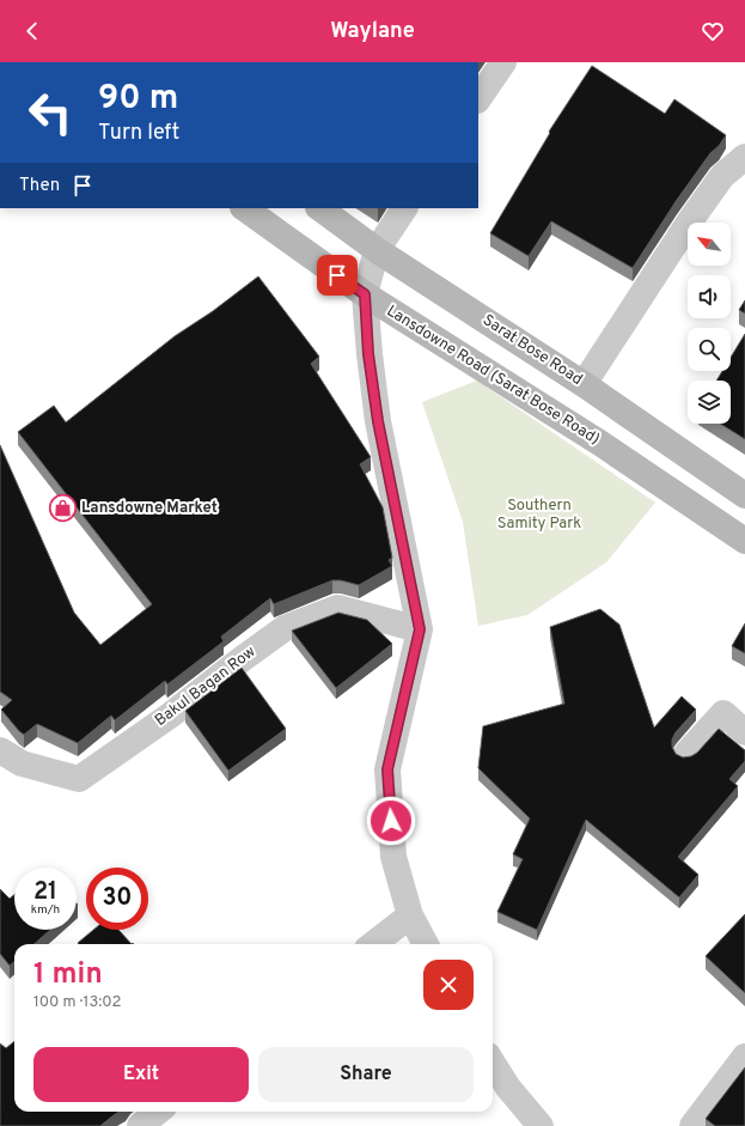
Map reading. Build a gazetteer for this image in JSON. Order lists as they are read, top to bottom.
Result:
{
  "streets": {
    "main road": ["Sarat Bose Road", "Lansdowne Road (Sarat Bose Road)"],
    "street": ["Bakul Bagan Row"]
  },
  "parks": ["Southern Samity Park"],
  "places": {
    "shop": ["Lansdowne Market"]
  },
  "north": "top left",
  "page": {
    "header": "Waylane",
    "turn": ["90 m", "Turn left"],
    "then": "Then",
    "speed": "21 km/h",
    "limit": "30",
    "heading": ["1 min", "100 m · 13:02"],
    "buttons": ["Exit", "Share"]
  }
}
